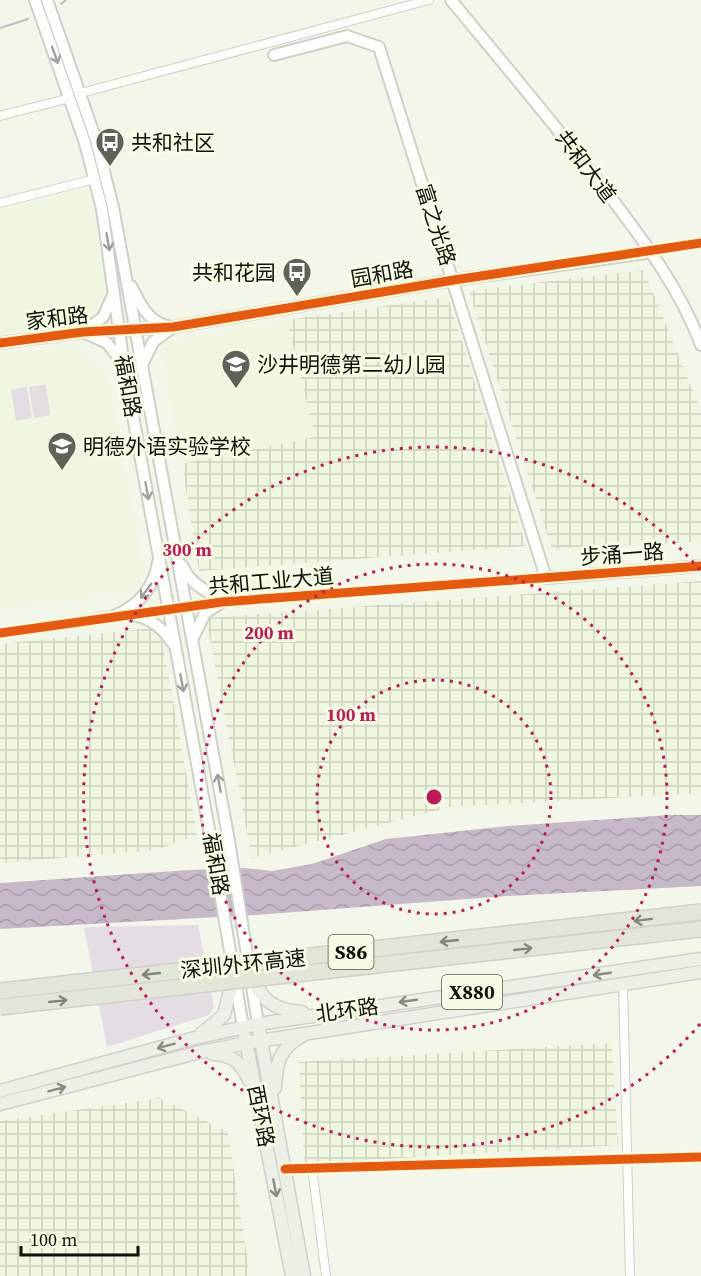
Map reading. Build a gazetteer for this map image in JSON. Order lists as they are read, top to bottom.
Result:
{
  "streets": {
    "highway": ["S86", "深圳外环高速"],
    "main road": [
      "共和大道",
      "富之光路",
      "园和路",
      "家和路",
      "福和路",
      "步涌一路",
      "X880",
      "北环路",
      "西环路"
    ],
    "street": ["共和工业大道"]
  },
  "crossings": [
    ["共和大道", "园和路"],
    ["富之光路", "园和路"],
    ["富之光路", "步涌一路"],
    ["富之光路", "共和工业大道"],
    ["园和路", "家和路"],
    ["园和路", "福和路"],
    ["家和路", "福和路"],
    ["福和路", "共和工业大道"],
    ["福和路", "北环路"],
    ["福和路", "西环路"],
    ["步涌一路", "共和工业大道"],
    ["北环路", "西环路"]
  ],
  "places": {
    "bus stop": ["共和社区", "共和花园"],
    "school or university": ["沙井明德第二幼儿园", "明德外语实验学校"]
  },
  "scale_bar": "100 m",
  "rings": ["300 m", "200 m", "100 m"]
}
